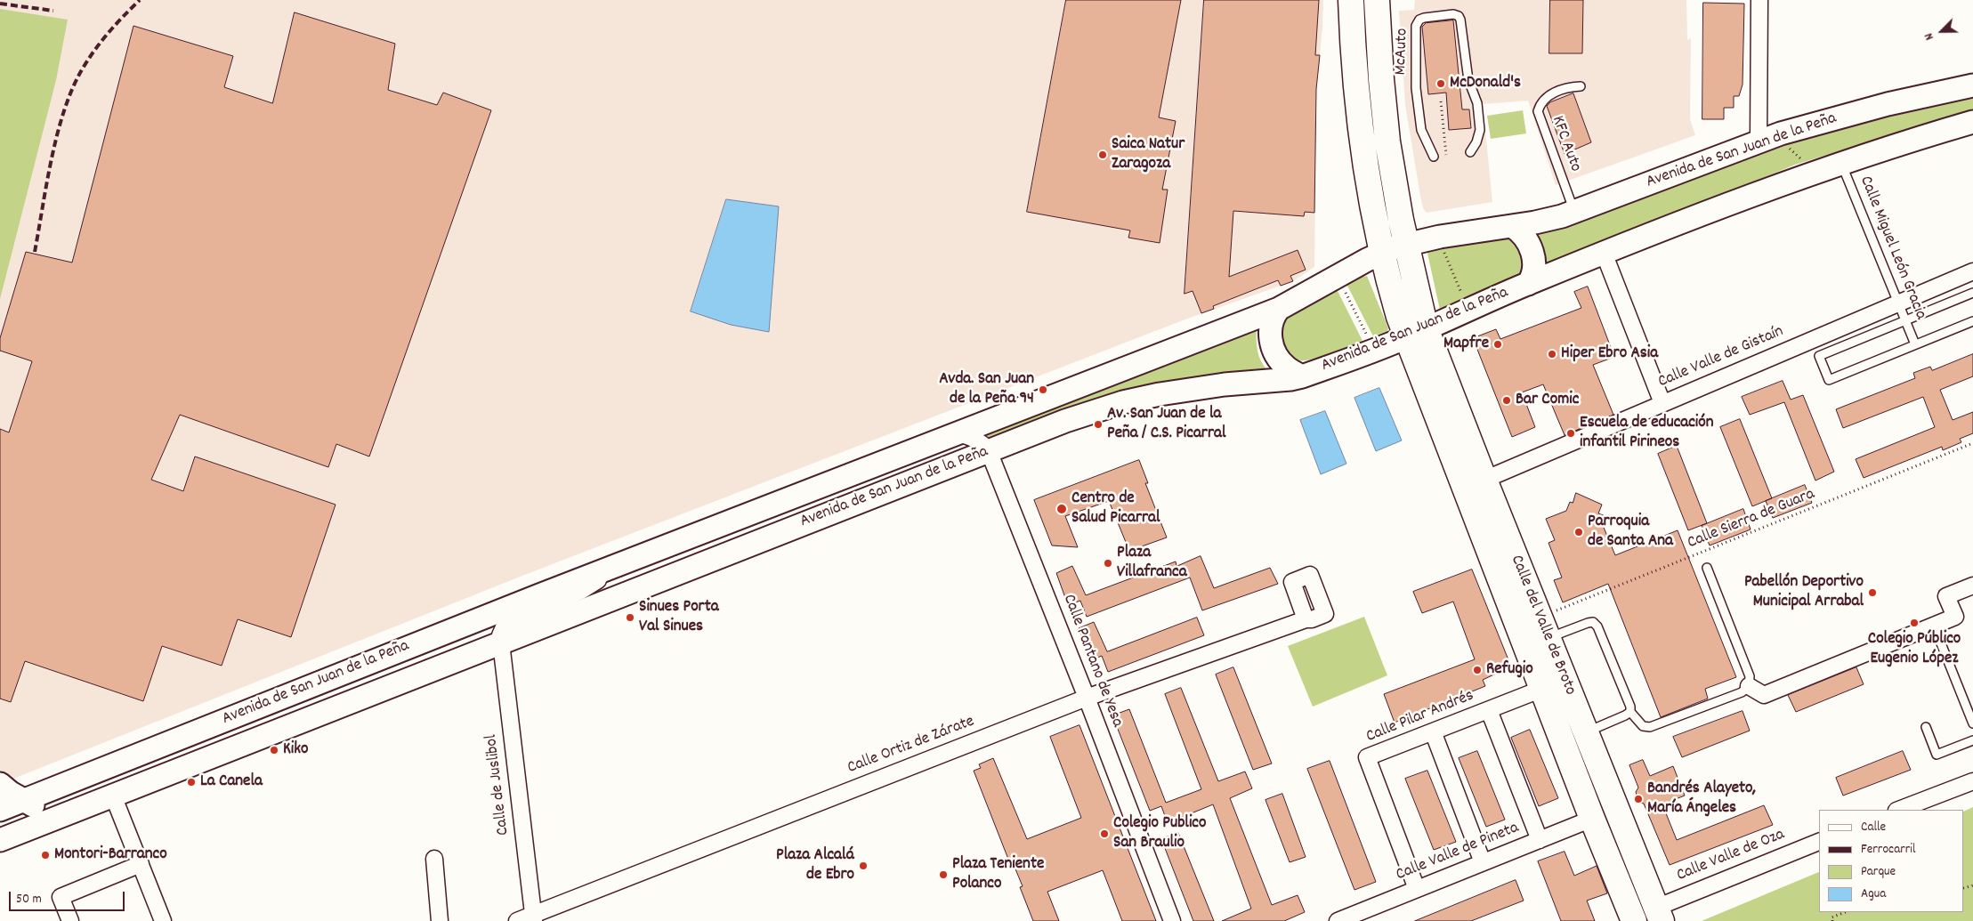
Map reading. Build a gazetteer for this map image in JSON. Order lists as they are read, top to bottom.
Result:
{
  "streets": {
    "main road": ["Avenida de San Juan de la Peña", "Calle del Valle de Broto"],
    "street": [
      "Calle Valle de Gistaín",
      "Calle Pantano de Yesa",
      "Calle Pilar Andrés",
      "Calle Ortiz de Zárate",
      "Calle de Juslibol",
      "Calle Valle de Pineta",
      "Calle Valle de Oza"
    ],
    "lane": ["McAuto", "KFC Auto", "Calle Miguel León Gracia"],
    "path": ["Calle Sierra de Guara"]
  },
  "crossings": [
    ["KFC Auto", "Avenida de San Juan de la Peña"],
    ["Avenida de San Juan de la Peña", "Calle Miguel León Gracia"],
    ["Avenida de San Juan de la Peña", "Calle del Valle de Broto"],
    ["Avenida de San Juan de la Peña", "Calle Pantano de Yesa"],
    ["Avenida de San Juan de la Peña", "Calle de Juslibol"],
    ["Calle Miguel León Gracia", "Calle Valle de Gistaín"],
    ["Calle Valle de Gistaín", "Calle del Valle de Broto"],
    ["Calle Sierra de Guara", "Calle del Valle de Broto"],
    ["Calle del Valle de Broto", "Calle Pilar Andrés"],
    ["Calle del Valle de Broto", "Calle Valle de Pineta"],
    ["Calle del Valle de Broto", "Calle Valle de Oza"],
    ["Calle Pantano de Yesa", "Calle Ortiz de Zárate"],
    ["Calle Pilar Andrés", "Calle Valle de Pineta"],
    ["Calle Ortiz de Zárate", "Calle de Juslibol"]
  ],
  "places": [
    "McDonald's",
    "Saica Natur Zaragoza",
    "Mapfre",
    "Hiper Ebro Asia",
    "Avda. San Juan de la Peña 94",
    "Bar Comic",
    "Av. San Juan de la Peña / C.S. Picarral",
    "Escuela de educación infantil Pirineos",
    "Centro de Salud Picarral",
    "Parroquia de Santa Ana",
    "Plaza Villafranca",
    "Pabellón Deportivo Municipal Arrabal",
    "Sinues Porta Val Sinues",
    "Colegio Público Eugenio López",
    "Refugio",
    "Kiko",
    "La Canela",
    "Bandrés Alayeto, María Ángeles",
    "Colegio Publico San Braulio",
    "Montori-Barranco",
    "Plaza Alcalá de Ebro",
    "Plaza Teniente Polanco"
  ],
  "legend": [
    "Calle",
    "Ferrocarril",
    "Parque",
    "Agua"
  ],
  "scale_bar": "50 m",
  "north": "bottom left"
}
